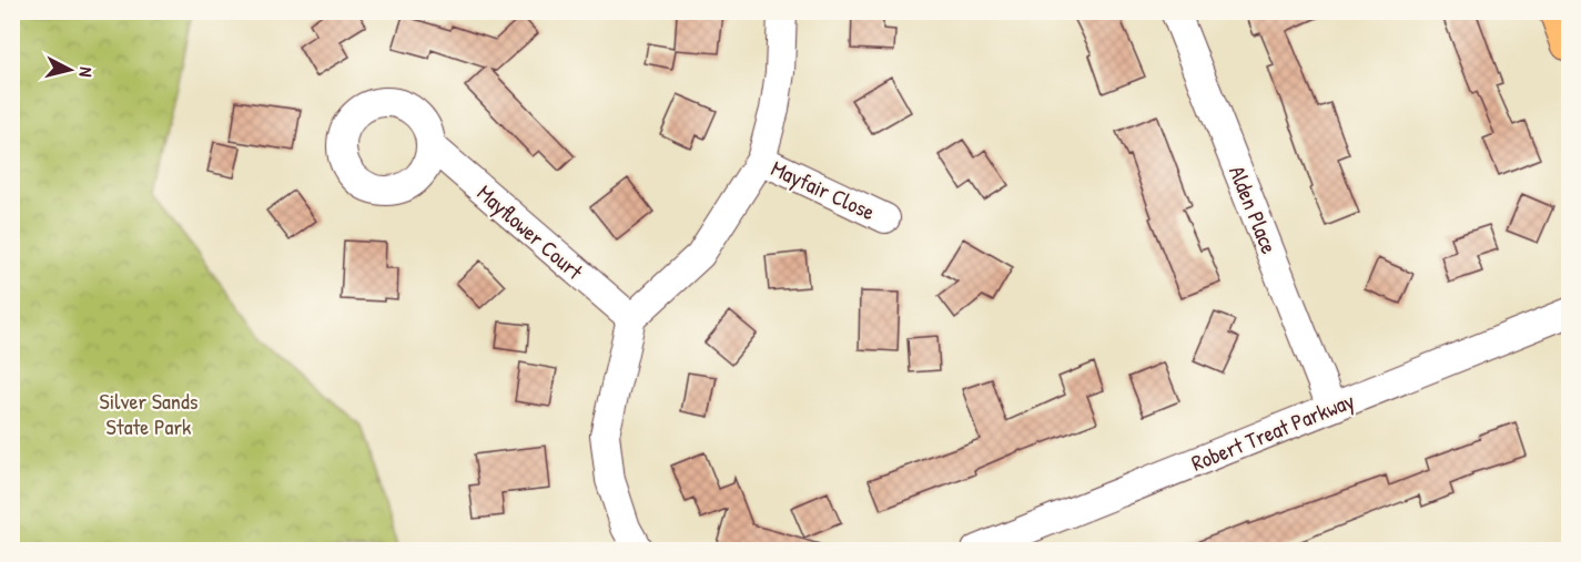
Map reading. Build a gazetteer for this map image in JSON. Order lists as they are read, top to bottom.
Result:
{
  "streets": {
    "street": [
      "Mayfair Close",
      "Alden Place",
      "Mayflower Court",
      "Robert Treat Parkway"
    ]
  },
  "crossings": [
    ["Alden Place", "Robert Treat Parkway"]
  ],
  "parks": ["Silver Sands State Park"],
  "north": "right"
}
